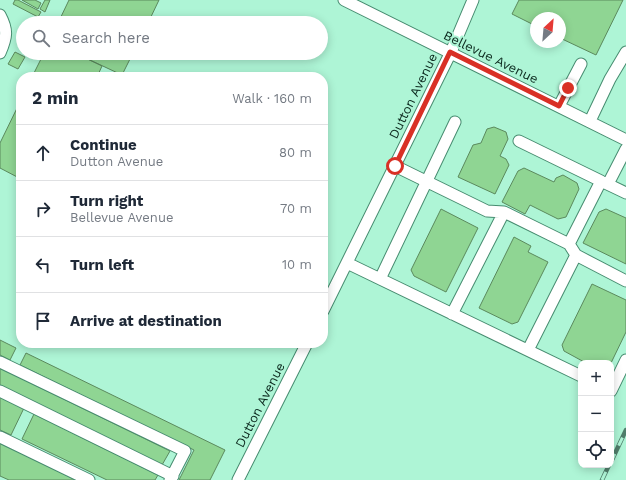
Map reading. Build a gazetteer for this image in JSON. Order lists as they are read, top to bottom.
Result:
{
  "streets": {
    "street": ["Bellevue Avenue", "Dutton Avenue"]
  },
  "crossings": [
    ["Bellevue Avenue", "Dutton Avenue"]
  ],
  "north": "top right",
  "page": {
    "search": "Search here",
    "heading": ["2 min", "Walk · 160 m"],
    "list": [
      ["Continue", "Dutton Avenue", "80 m"],
      ["Turn right", "Bellevue Avenue", "70 m"],
      ["Turn left", "10 m"],
      "Arrive at destination"
    ],
    "map_buttons": ["+", "−"]
  }
}
